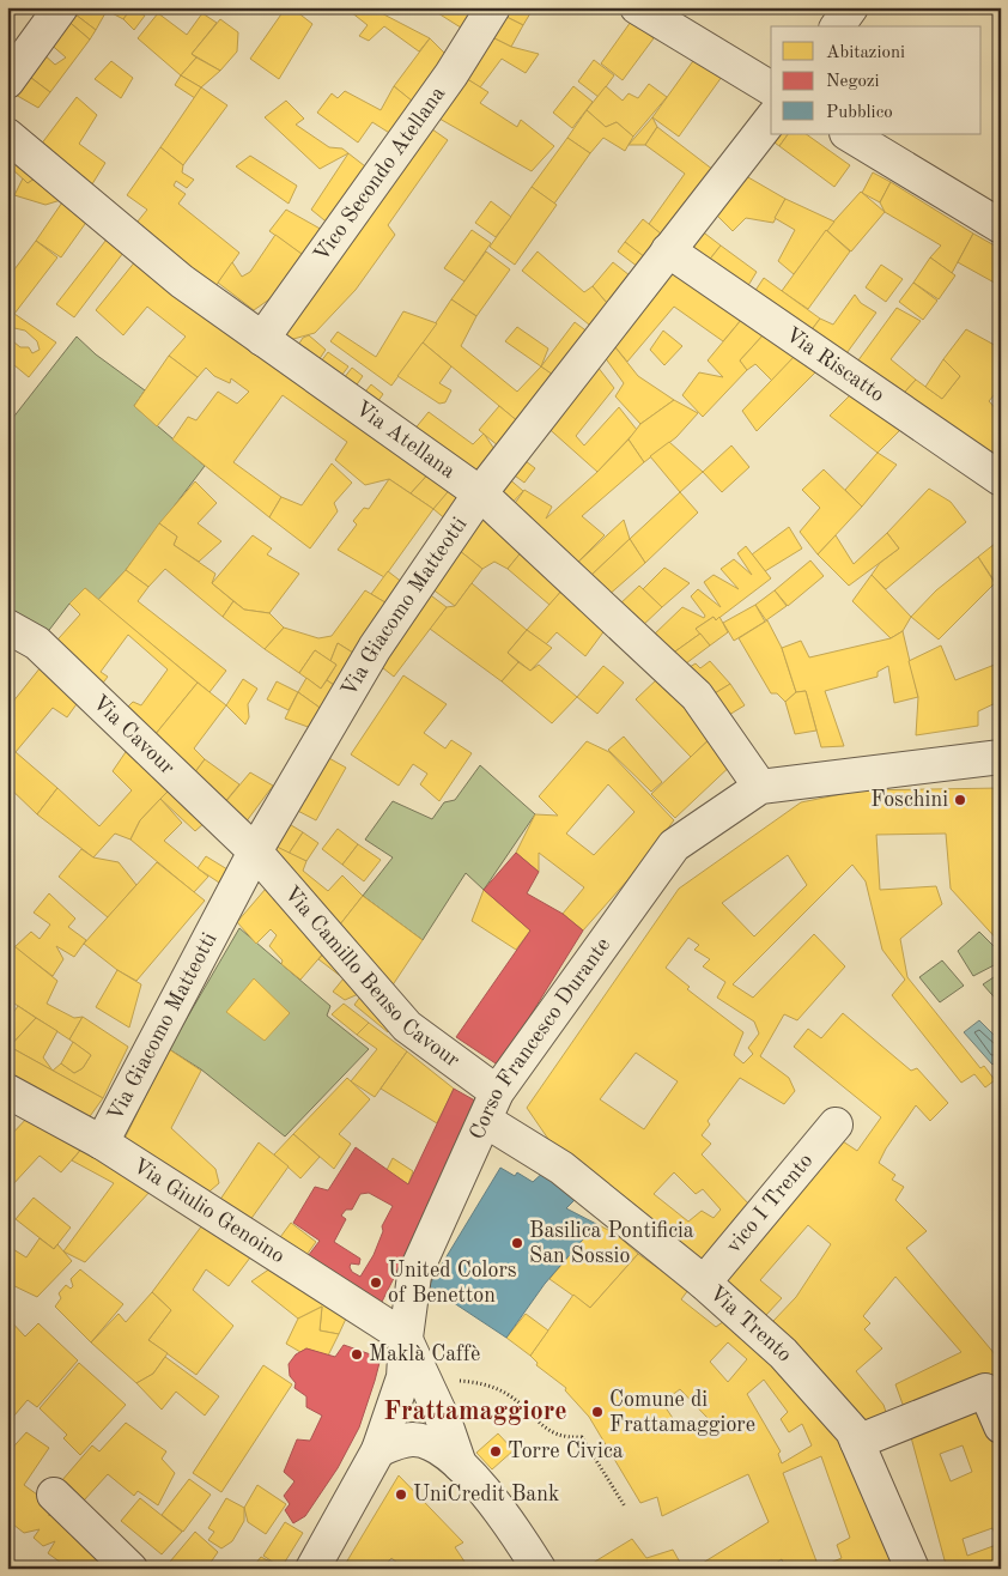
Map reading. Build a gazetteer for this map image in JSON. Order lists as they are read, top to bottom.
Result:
{
  "streets": {
    "street": [
      "Vico Secondo Atellana",
      "Via Riscatto",
      "Via Atellana",
      "Via Giacomo Matteotti",
      "Via Cavour",
      "Via Camillo Benso Cavour",
      "Corso Francesco Durante",
      "vico I Trento",
      "Via Giulio Genoino",
      "Via Trento"
    ]
  },
  "crossings": [
    ["Vico Secondo Atellana", "Via Atellana"],
    ["Via Riscatto", "Via Giacomo Matteotti"],
    ["Via Atellana", "Via Giacomo Matteotti"],
    ["Via Atellana", "Corso Francesco Durante"],
    ["Via Giacomo Matteotti", "Via Cavour"],
    ["Via Giacomo Matteotti", "Via Camillo Benso Cavour"],
    ["Via Giacomo Matteotti", "Via Giulio Genoino"],
    ["Via Cavour", "Via Camillo Benso Cavour"],
    ["Via Camillo Benso Cavour", "Corso Francesco Durante"],
    ["Via Camillo Benso Cavour", "Via Trento"],
    ["Corso Francesco Durante", "Via Giulio Genoino"],
    ["Corso Francesco Durante", "Via Trento"],
    ["vico I Trento", "Via Trento"]
  ],
  "districts": ["Frattamaggiore"],
  "places": [
    "Foschini",
    "Basilica Pontificia San Sossio",
    "United Colors of Benetton",
    "Maklà Caffè",
    "Comune di Frattamaggiore",
    "Torre Civica",
    "UniCredit Bank"
  ],
  "legend": ["Abitazioni", "Negozi", "Pubblico"]
}
